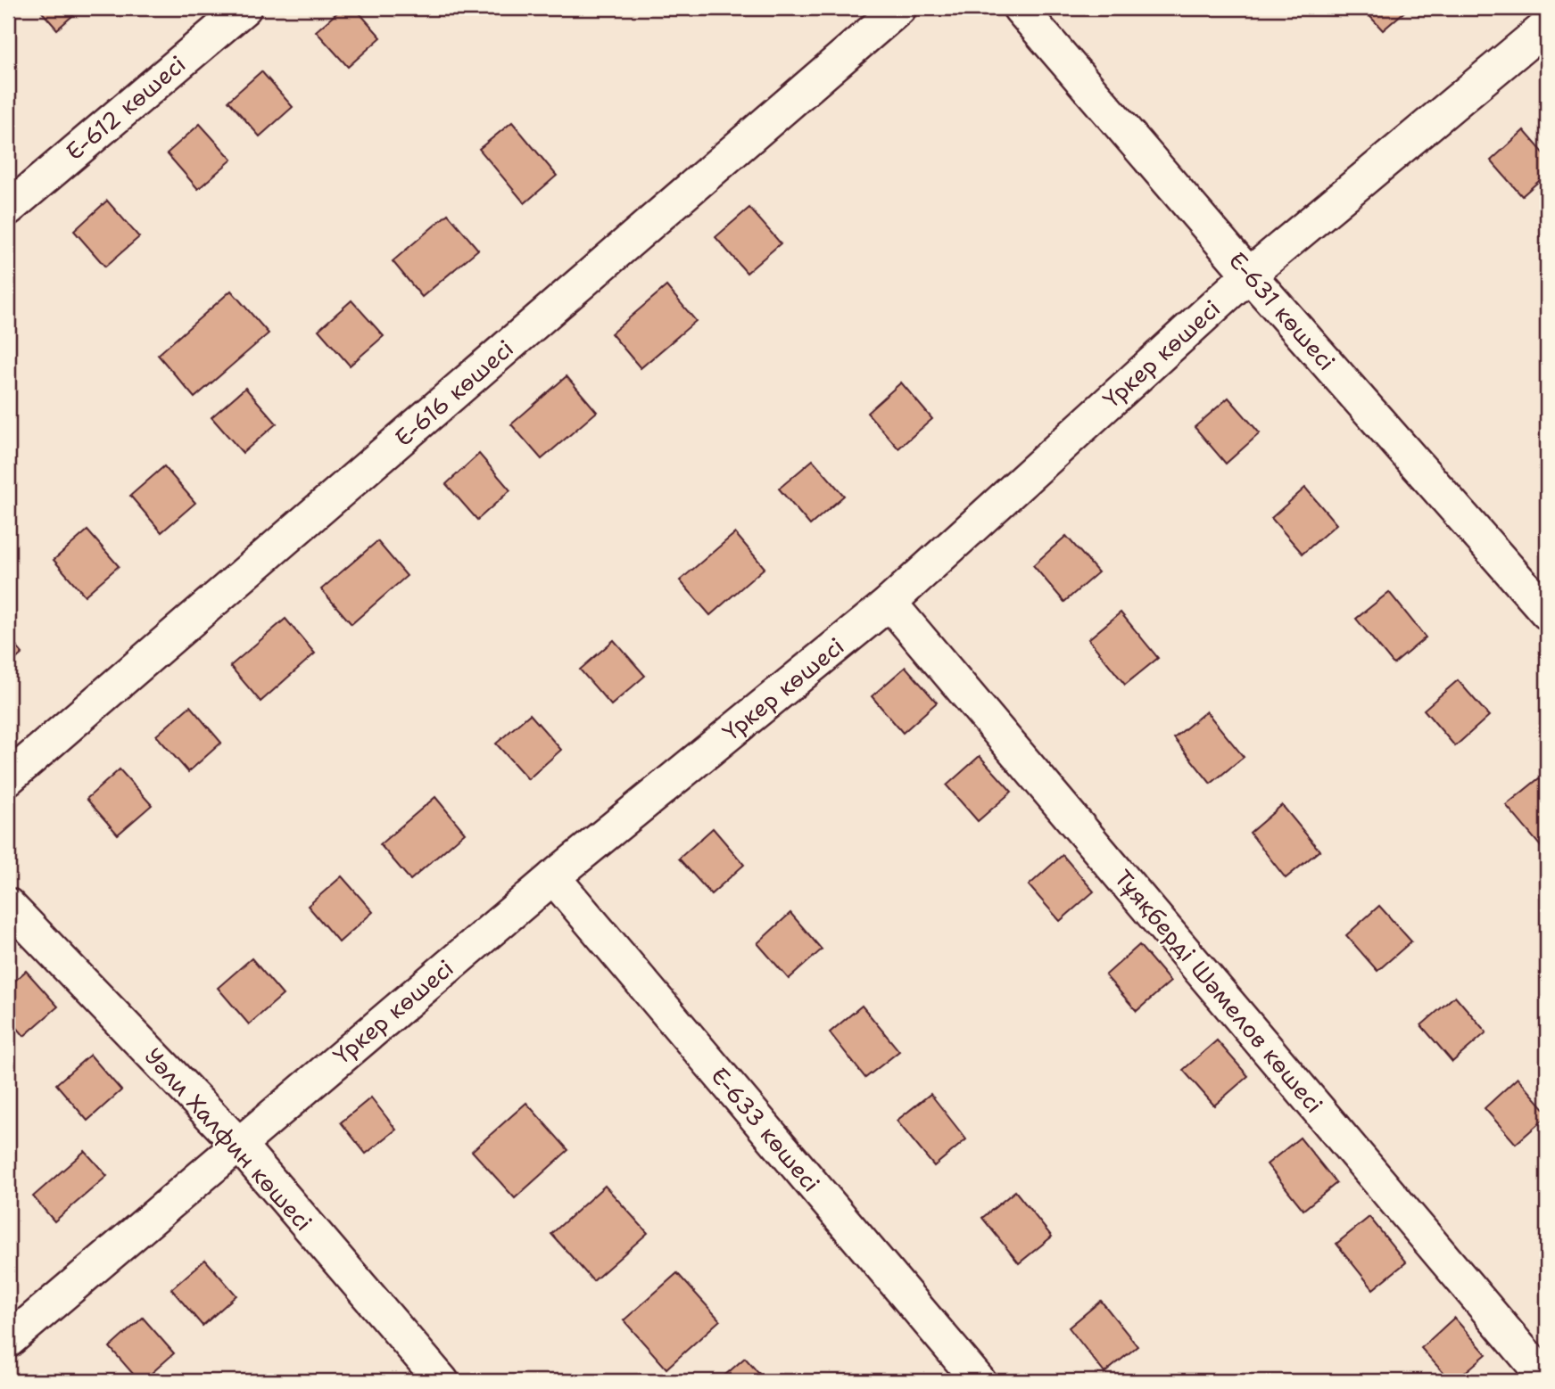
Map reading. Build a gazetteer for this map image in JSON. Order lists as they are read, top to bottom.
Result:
{
  "streets": {
    "street": [
      "Е-612 көшесі",
      "Е-631 көшесі",
      "Үркер көшесі",
      "Е-616 көшесі",
      "Тұяқберді Шәмелов көшесі",
      "Е-633 көшесі",
      "Уәли Халфин көшесі"
    ]
  },
  "crossings": [
    ["Е-631 көшесі", "Үркер көшесі"],
    ["Үркер көшесі", "Тұяқберді Шәмелов көшесі"],
    ["Үркер көшесі", "Е-633 көшесі"],
    ["Үркер көшесі", "Уәли Халфин көшесі"]
  ]
}
